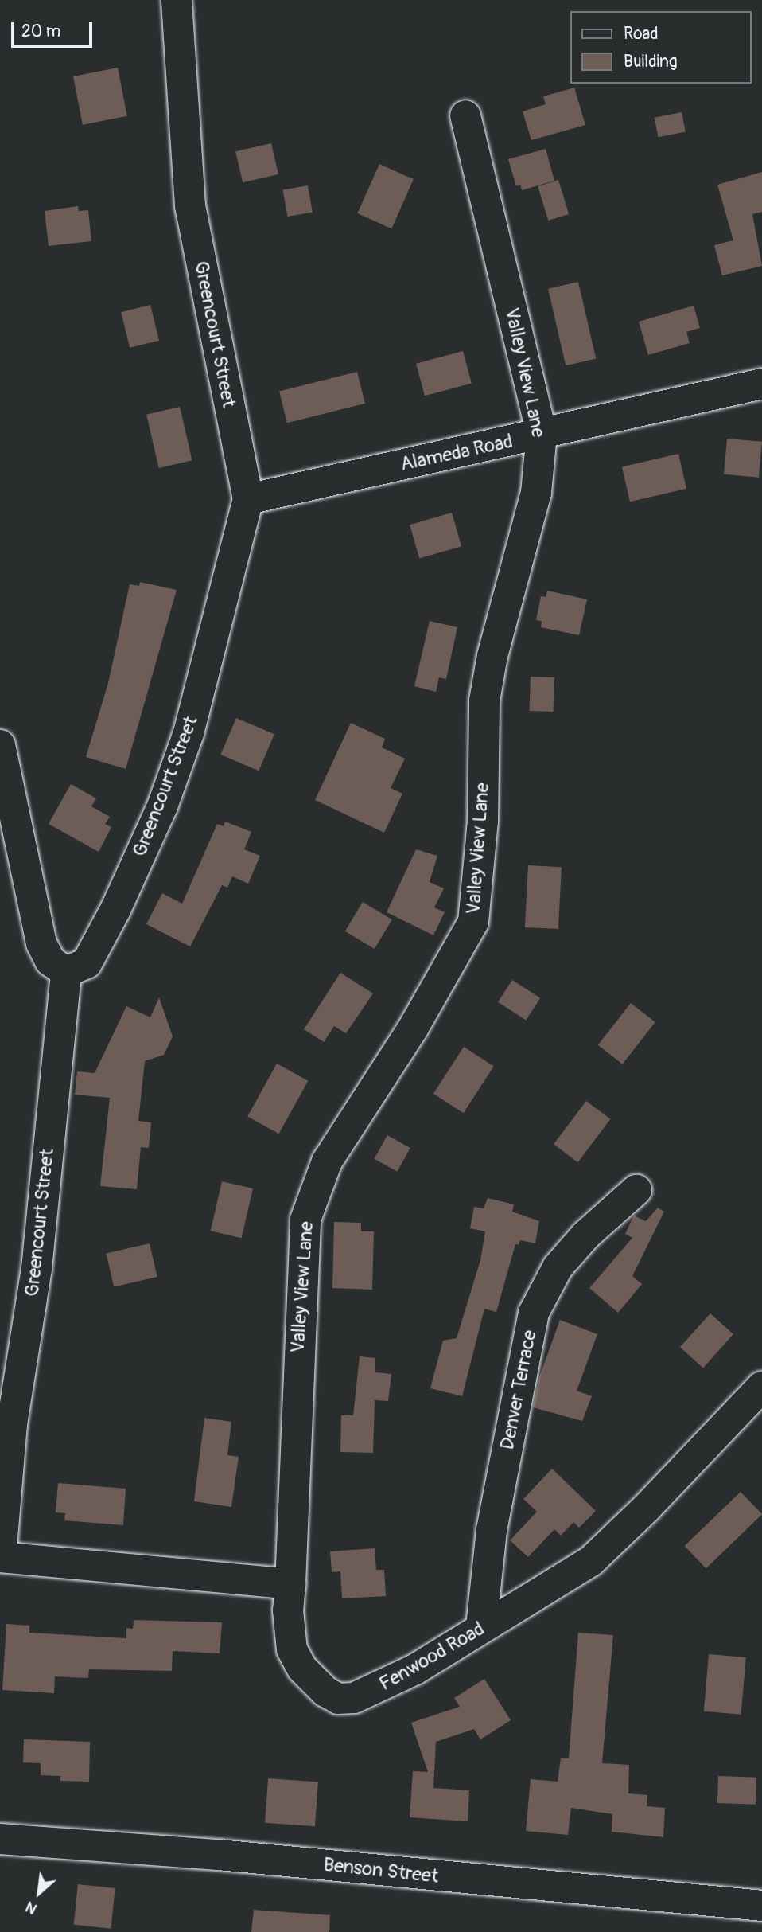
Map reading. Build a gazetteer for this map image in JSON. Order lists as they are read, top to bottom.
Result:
{
  "streets": {
    "street": [
      "Greencourt Street",
      "Valley View Lane",
      "Alameda Road",
      "Denver Terrace",
      "Fenwood Road",
      "Benson Street"
    ]
  },
  "crossings": [
    ["Greencourt Street", "Alameda Road"],
    ["Valley View Lane", "Alameda Road"],
    ["Valley View Lane", "Fenwood Road"],
    ["Denver Terrace", "Fenwood Road"]
  ],
  "legend": ["Road", "Building"],
  "scale_bar": "20 m",
  "north": "bottom left"
}
